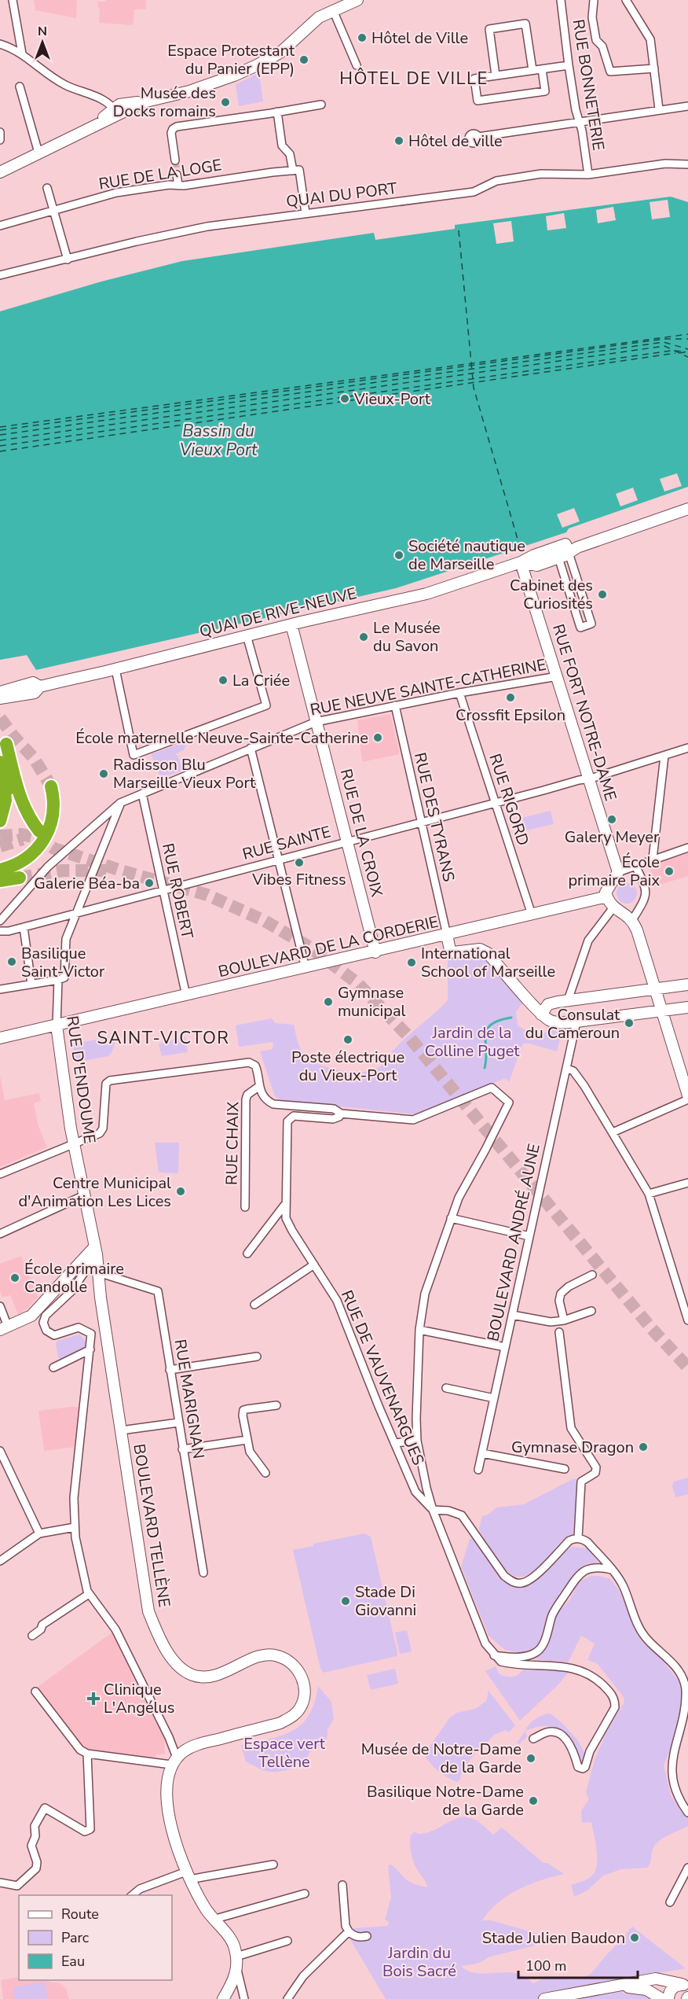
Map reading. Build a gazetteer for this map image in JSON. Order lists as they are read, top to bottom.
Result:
{
  "streets": {
    "street": [
      "RUE BONNETERIE",
      "RUE DE LA LOGE",
      "QUAI DU PORT",
      "QUAI DE RIVE-NEUVE",
      "RUE NEUVE SAINTE-CATHERINE",
      "RUE FORT NOTRE-DAME",
      "RUE RIGORD",
      "RUE DES TYRANS",
      "RUE DE LA CROIX",
      "RUE SAINTE",
      "RUE ROBERT",
      "BOULEVARD DE LA CORDERIE",
      "RUE D'ENDOUME",
      "RUE CHAIX",
      "BOULEVARD ANDRÉ AUNE",
      "RUE DE VAUVENARGUES",
      "RUE MARIGNAN",
      "BOULEVARD TELLÈNE"
    ]
  },
  "crossings": [
    ["RUE BONNETERIE", "QUAI DU PORT"],
    ["QUAI DE RIVE-NEUVE", "RUE FORT NOTRE-DAME"],
    ["QUAI DE RIVE-NEUVE", "RUE DE LA CROIX"],
    ["RUE NEUVE SAINTE-CATHERINE", "RUE FORT NOTRE-DAME"],
    ["RUE NEUVE SAINTE-CATHERINE", "RUE RIGORD"],
    ["RUE NEUVE SAINTE-CATHERINE", "RUE DES TYRANS"],
    ["RUE NEUVE SAINTE-CATHERINE", "RUE DE LA CROIX"],
    ["RUE NEUVE SAINTE-CATHERINE", "RUE ROBERT"],
    ["RUE NEUVE SAINTE-CATHERINE", "RUE D'ENDOUME"],
    ["RUE FORT NOTRE-DAME", "RUE SAINTE"],
    ["RUE RIGORD", "RUE SAINTE"],
    ["RUE RIGORD", "BOULEVARD DE LA CORDERIE"],
    ["RUE DES TYRANS", "RUE SAINTE"],
    ["RUE DES TYRANS", "BOULEVARD DE LA CORDERIE"],
    ["RUE DE LA CROIX", "RUE SAINTE"],
    ["RUE DE LA CROIX", "BOULEVARD DE LA CORDERIE"],
    ["RUE SAINTE", "RUE ROBERT"],
    ["RUE SAINTE", "RUE D'ENDOUME"],
    ["RUE ROBERT", "BOULEVARD DE LA CORDERIE"],
    ["BOULEVARD DE LA CORDERIE", "RUE D'ENDOUME"],
    ["RUE D'ENDOUME", "BOULEVARD TELLÈNE"],
    ["RUE MARIGNAN", "BOULEVARD TELLÈNE"]
  ],
  "districts": ["HÔTEL DE VILLE", "SAINT-VICTOR"],
  "water": ["Bassin du Vieux Port"],
  "parks": ["Jardin de la Colline Puget", "Espace vert Tellène", "Jardin du Bois Sacré"],
  "places": {
    "other": [
      "Hôtel de Ville",
      "Espace Protestant du Panier (EPP)",
      "Musée des Docks romains",
      "Hôtel de ville",
      "Vieux-Port",
      "Société nautique de Marseille",
      "Cabinet des Curiosités",
      "Le Musée du Savon",
      "La Criée",
      "Crossfit Epsilon",
      "École maternelle Neuve-Sainte-Catherine",
      "Radisson Blu Marseille Vieux Port",
      "Galery Meyer",
      "Vibes Fitness",
      "École primaire Paix",
      "Galerie Béa-ba",
      "Basilique Saint-Victor",
      "International School of Marseille",
      "Gymnase municipal",
      "Consulat du Cameroun",
      "Poste électrique du Vieux-Port",
      "Centre Municipal d'Animation Les Lices",
      "École primaire Candolle",
      "Gymnase Dragon",
      "Stade Di Giovanni",
      "Musée de Notre-Dame de la Garde",
      "Basilique Notre-Dame de la Garde",
      "Stade Julien Baudon"
    ],
    "health": ["Clinique L'Angélus"]
  },
  "legend": ["Route", "Parc", "Eau"],
  "scale_bar": "100 m",
  "north": "top"
}
